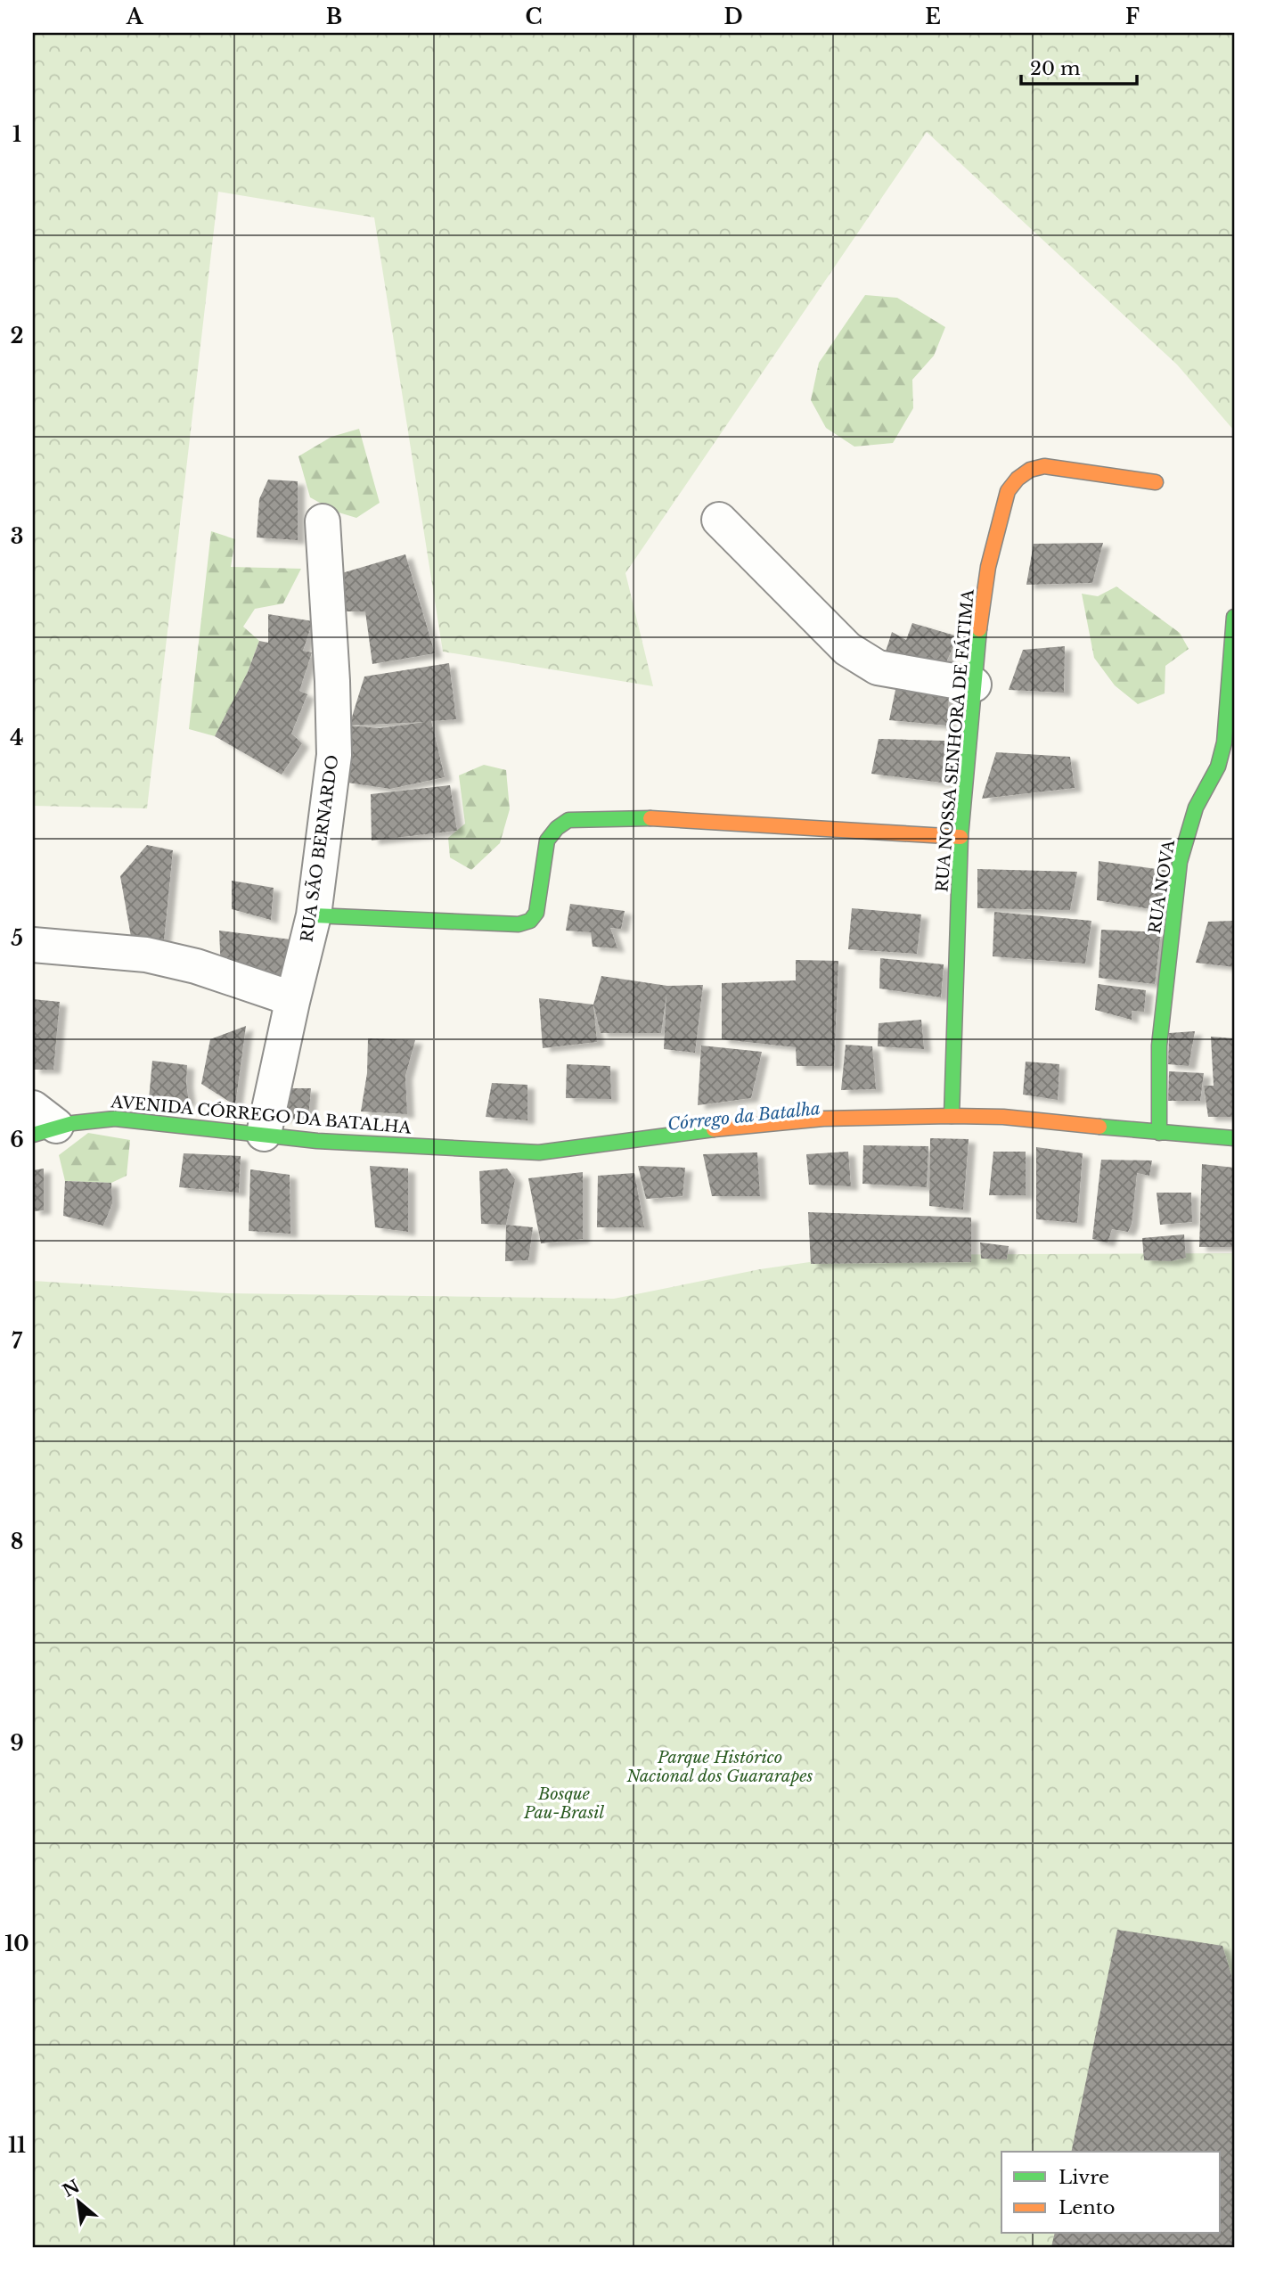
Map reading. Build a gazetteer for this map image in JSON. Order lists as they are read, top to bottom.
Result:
{
  "streets": {
    "street": [
      "RUA NOSSA SENHORA DE FÁTIMA",
      "RUA SÃO BERNARDO",
      "RUA NOVA",
      "AVENIDA CÓRREGO DA BATALHA"
    ]
  },
  "crossings": [
    ["RUA NOSSA SENHORA DE FÁTIMA", "AVENIDA CÓRREGO DA BATALHA"],
    ["RUA SÃO BERNARDO", "AVENIDA CÓRREGO DA BATALHA"],
    ["RUA NOVA", "AVENIDA CÓRREGO DA BATALHA"]
  ],
  "water": ["Córrego da Batalha"],
  "parks": ["Parque Histórico Nacional dos Guararapes", "Bosque Pau-Brasil"],
  "legend": ["Livre", "Lento"],
  "scale_bar": "20 m",
  "north": "top left",
  "grid": {
    "columns": [
      "A",
      "B",
      "C",
      "D",
      "E",
      "F"
    ],
    "rows": [
      "1",
      "2",
      "3",
      "4",
      "5",
      "6",
      "7",
      "8",
      "9",
      "10",
      "11"
    ]
  }
}
